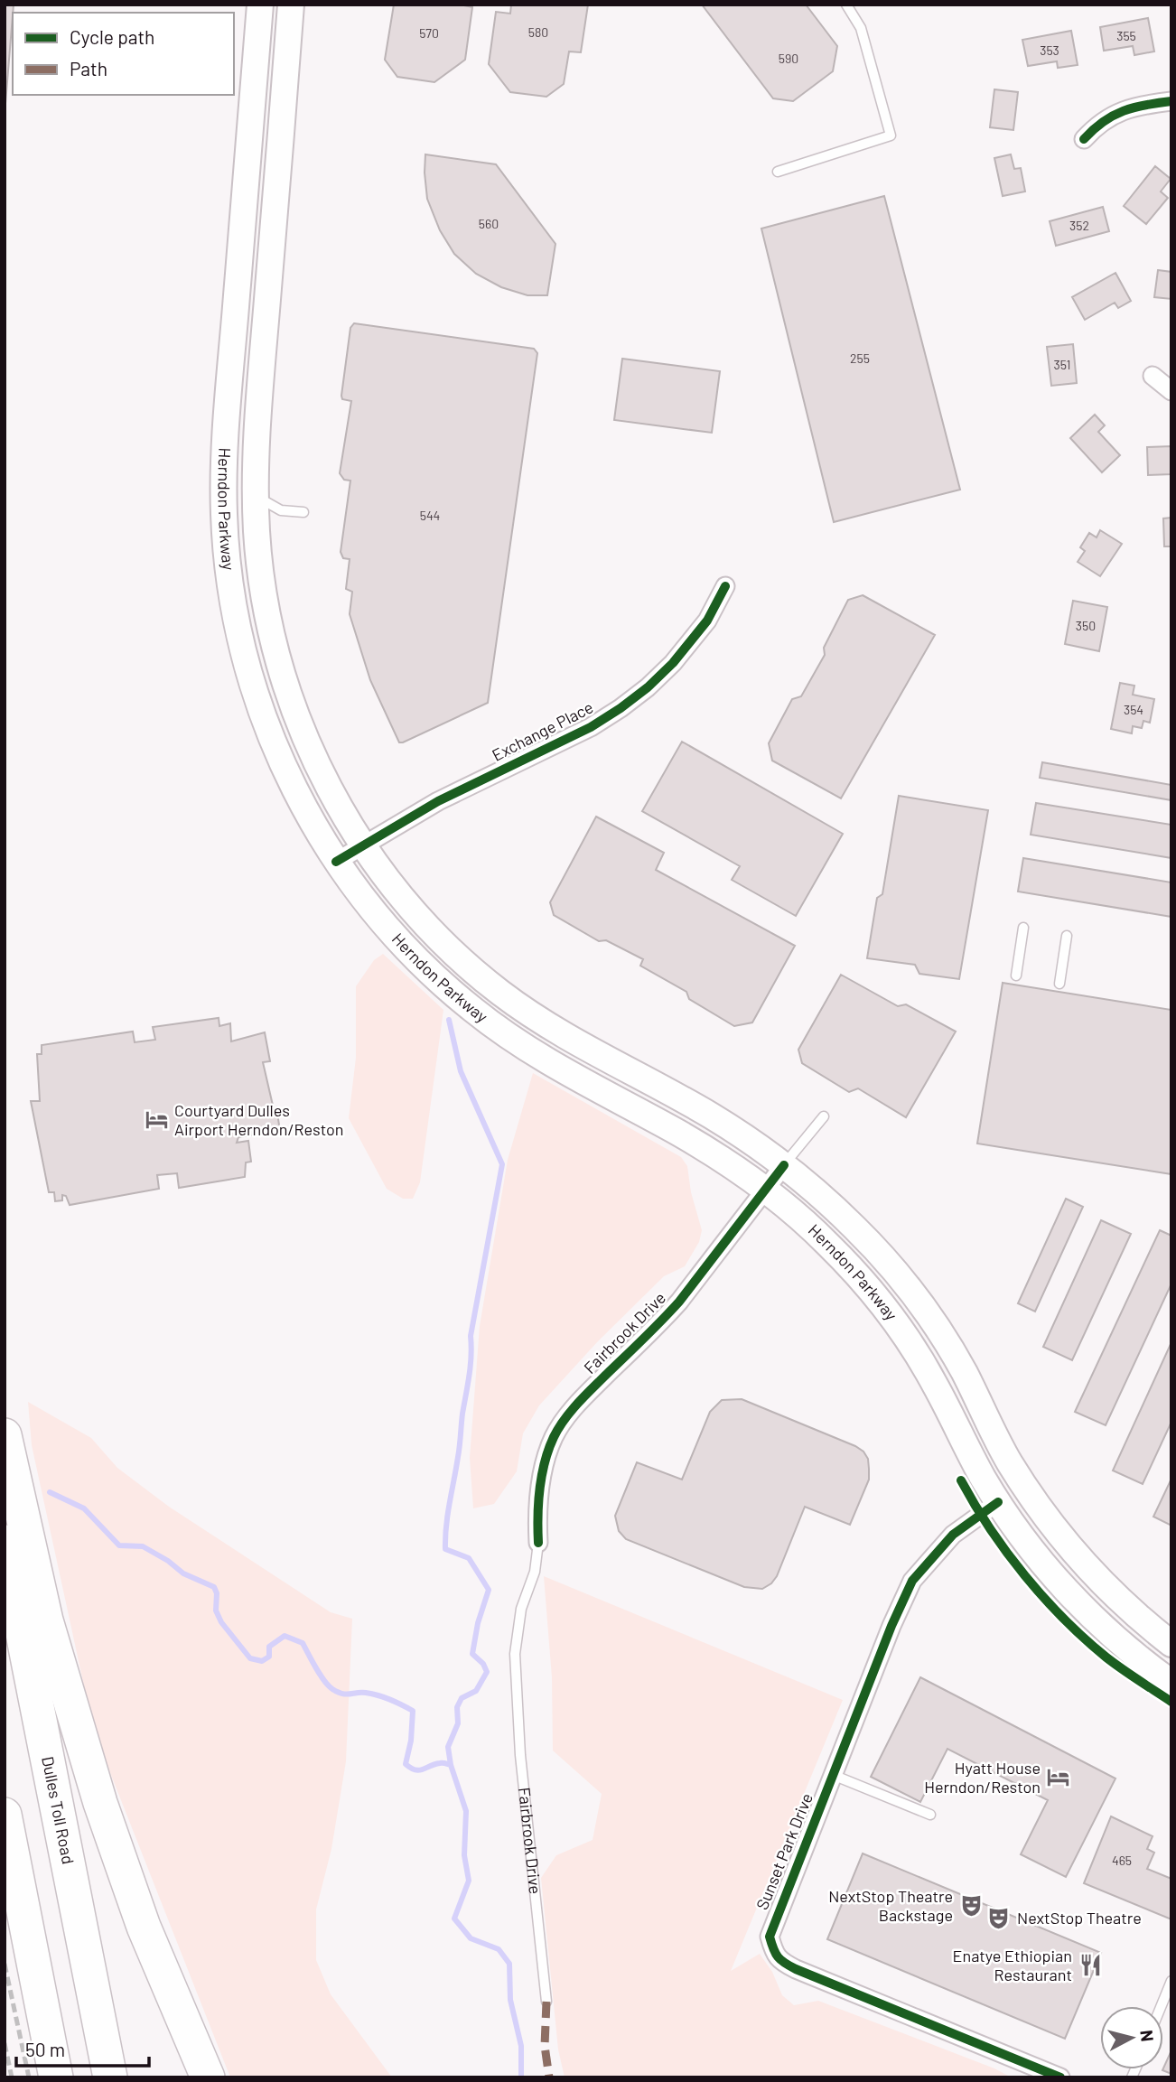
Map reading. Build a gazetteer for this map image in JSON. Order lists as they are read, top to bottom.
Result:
{
  "streets": {
    "highway": ["Dulles Toll Road"],
    "main road": ["Herndon Parkway"],
    "street": ["Exchange Place", "Fairbrook Drive", "Sunset Park Drive"]
  },
  "crossings": [
    ["Herndon Parkway", "Exchange Place"],
    ["Herndon Parkway", "Fairbrook Drive"],
    ["Herndon Parkway", "Sunset Park Drive"]
  ],
  "places": {
    "hotel": ["Courtyard Dulles Airport Herndon/Reston", "Hyatt House Herndon/Reston"],
    "theatre": ["NextStop Theatre Backstage", "NextStop Theatre"],
    "restaurant": ["Enatye Ethiopian Restaurant"]
  },
  "house_numbers": [
    "580",
    "570",
    "355",
    "353",
    "590",
    "560",
    "352",
    "255",
    "351",
    "544",
    "350",
    "354",
    "465"
  ],
  "legend": ["Cycle path", "Path"],
  "scale_bar": "50 m",
  "north": "right"
}
